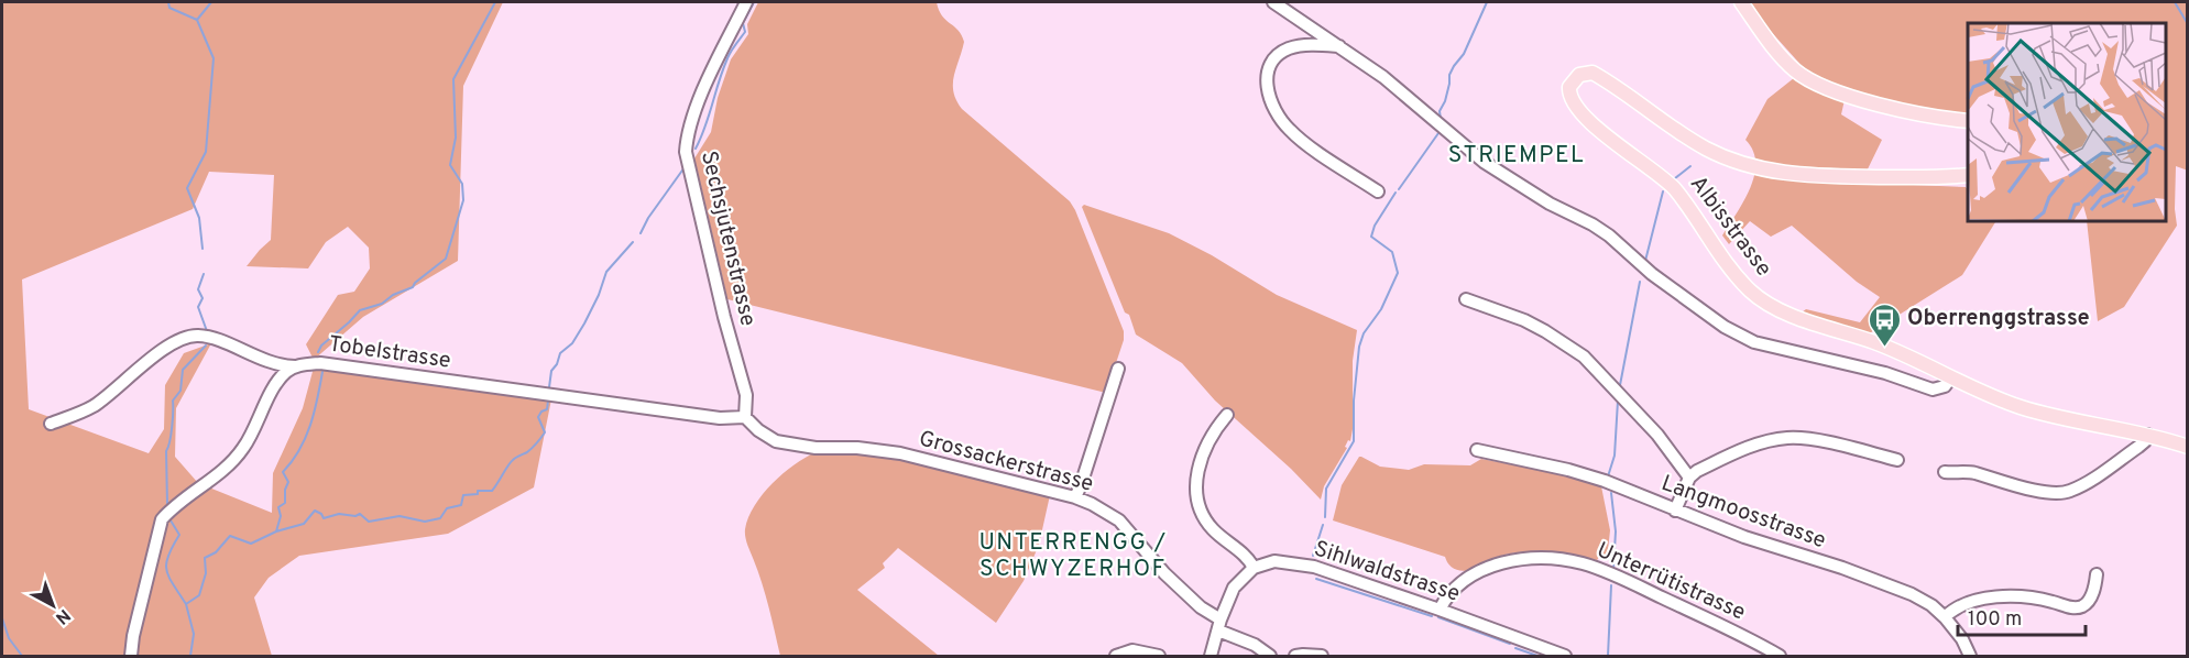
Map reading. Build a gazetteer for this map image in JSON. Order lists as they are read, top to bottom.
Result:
{
  "streets": {
    "main road": ["Albisstrasse"],
    "street": [
      "Sechsjutenstrasse",
      "Tobelstrasse",
      "Grossackerstrasse",
      "Langmoosstrasse",
      "Sihlwaldstrasse",
      "Unterrütistrasse"
    ]
  },
  "crossings": [
    ["Sechsjutenstrasse", "Tobelstrasse"],
    ["Sechsjutenstrasse", "Grossackerstrasse"],
    ["Tobelstrasse", "Grossackerstrasse"],
    ["Sihlwaldstrasse", "Unterrütistrasse"]
  ],
  "districts": ["STRIEMPEL", "UNTERRENGG / SCHWYZERHOF"],
  "places": {
    "bus stop": ["Oberrenggstrasse"]
  },
  "scale_bar": "100 m",
  "north": "bottom right"
}
